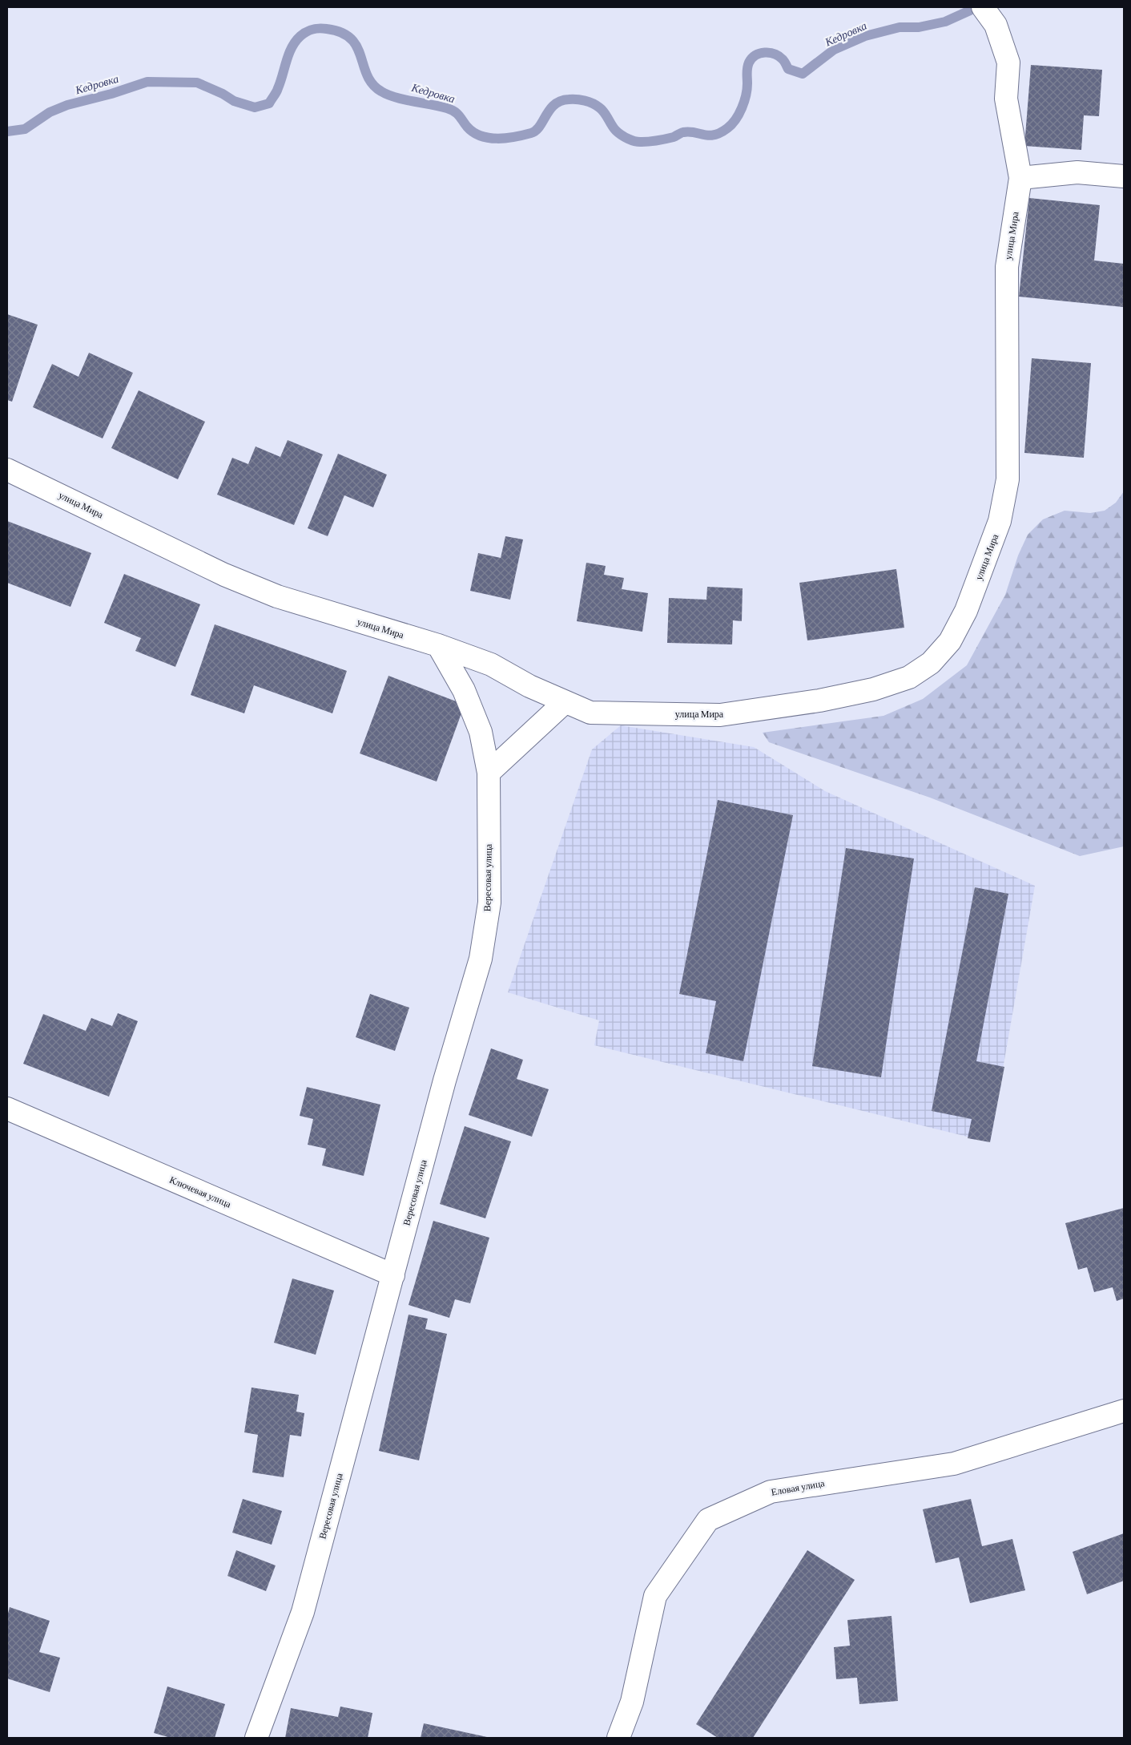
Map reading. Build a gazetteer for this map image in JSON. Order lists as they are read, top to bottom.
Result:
{
  "streets": {
    "street": [
      "улица Мира",
      "Вересовая улица",
      "Ключевая улица",
      "Еловая улица"
    ]
  },
  "crossings": [
    ["улица Мира", "Вересовая улица"],
    ["Вересовая улица", "Ключевая улица"]
  ],
  "water": ["Кедровка"]
}
